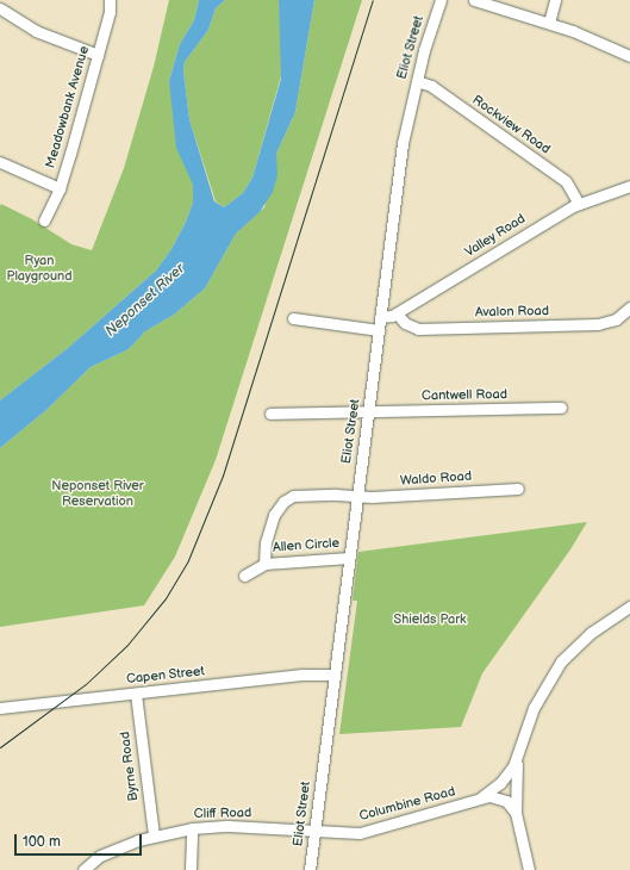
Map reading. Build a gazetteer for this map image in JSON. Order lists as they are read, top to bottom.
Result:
{
  "streets": {
    "street": [
      "Eliot Street",
      "Meadowbank Avenue",
      "Rockview Road",
      "Valley Road",
      "Avalon Road",
      "Cantwell Road",
      "Waldo Road",
      "Allen Circle",
      "Capen Street",
      "Byrne Road",
      "Columbine Road",
      "Cliff Road"
    ]
  },
  "crossings": [
    ["Eliot Street", "Rockview Road"],
    ["Eliot Street", "Valley Road"],
    ["Eliot Street", "Cantwell Road"],
    ["Eliot Street", "Waldo Road"],
    ["Eliot Street", "Allen Circle"],
    ["Eliot Street", "Capen Street"],
    ["Eliot Street", "Columbine Road"],
    ["Eliot Street", "Cliff Road"],
    ["Rockview Road", "Valley Road"],
    ["Valley Road", "Avalon Road"],
    ["Waldo Road", "Allen Circle"],
    ["Capen Street", "Byrne Road"],
    ["Byrne Road", "Cliff Road"],
    ["Columbine Road", "Cliff Road"]
  ],
  "water": ["Neponset River"],
  "parks": ["Ryan Playground", "Neponset River Reservation", "Shields Park"],
  "scale_bar": "100 m"
}
